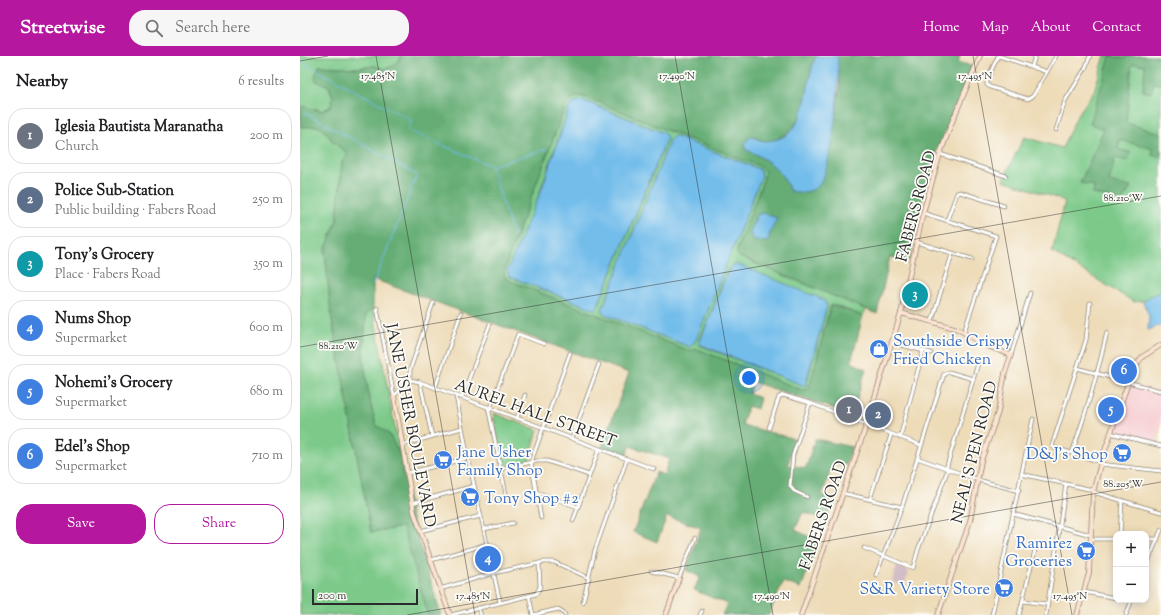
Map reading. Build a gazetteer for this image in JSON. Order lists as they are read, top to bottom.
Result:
{
  "streets": {
    "street": [
      "FABERS ROAD",
      "AUREL HALL STREET",
      "JANE USHER BOULEVARD",
      "NEAL'S PEN ROAD"
    ]
  },
  "places": {
    "shop": ["Southside Crispy Fried Chicken"],
    "supermarket": [
      "D&J's Shop",
      "Jane Usher Family Shop",
      "Tony Shop #2",
      "Ramirez Groceries",
      "S&R Variety Store"
    ]
  },
  "scale_bar": "200 m",
  "page": {
    "header": "Streetwise",
    "search": "Search here",
    "nav": [
      "Home",
      "Map",
      "About",
      "Contact"
    ],
    "heading": ["Nearby", "6 results"],
    "list": [
      {
        "mark": "1",
        "name": "Iglesia Bautista Maranatha",
        "note": "Church",
        "value": "200 m"
      },
      {
        "mark": "2",
        "name": "Police Sub-Station",
        "note": "Public building · Fabers Road",
        "value": "250 m"
      },
      {
        "mark": "3",
        "name": "Tony's Grocery",
        "note": "Place · Fabers Road",
        "value": "350 m"
      },
      {
        "mark": "4",
        "name": "Nums Shop",
        "note": "Supermarket",
        "value": "600 m"
      },
      {
        "mark": "5",
        "name": "Nohemi's Grocery",
        "note": "Supermarket",
        "value": "680 m"
      },
      {
        "mark": "6",
        "name": "Edel's Shop",
        "note": "Supermarket",
        "value": "710 m"
      }
    ],
    "pins": [
      "3",
      "6",
      "1",
      "5",
      "2",
      "4"
    ],
    "buttons": ["Save", "Share"],
    "map_buttons": ["+", "−"],
    "scale": "200 m"
  },
  "coordinates": [
    "17.485°N",
    "17.490°N",
    "17.495°N",
    "88.210°W",
    "88.205°W"
  ]
}
